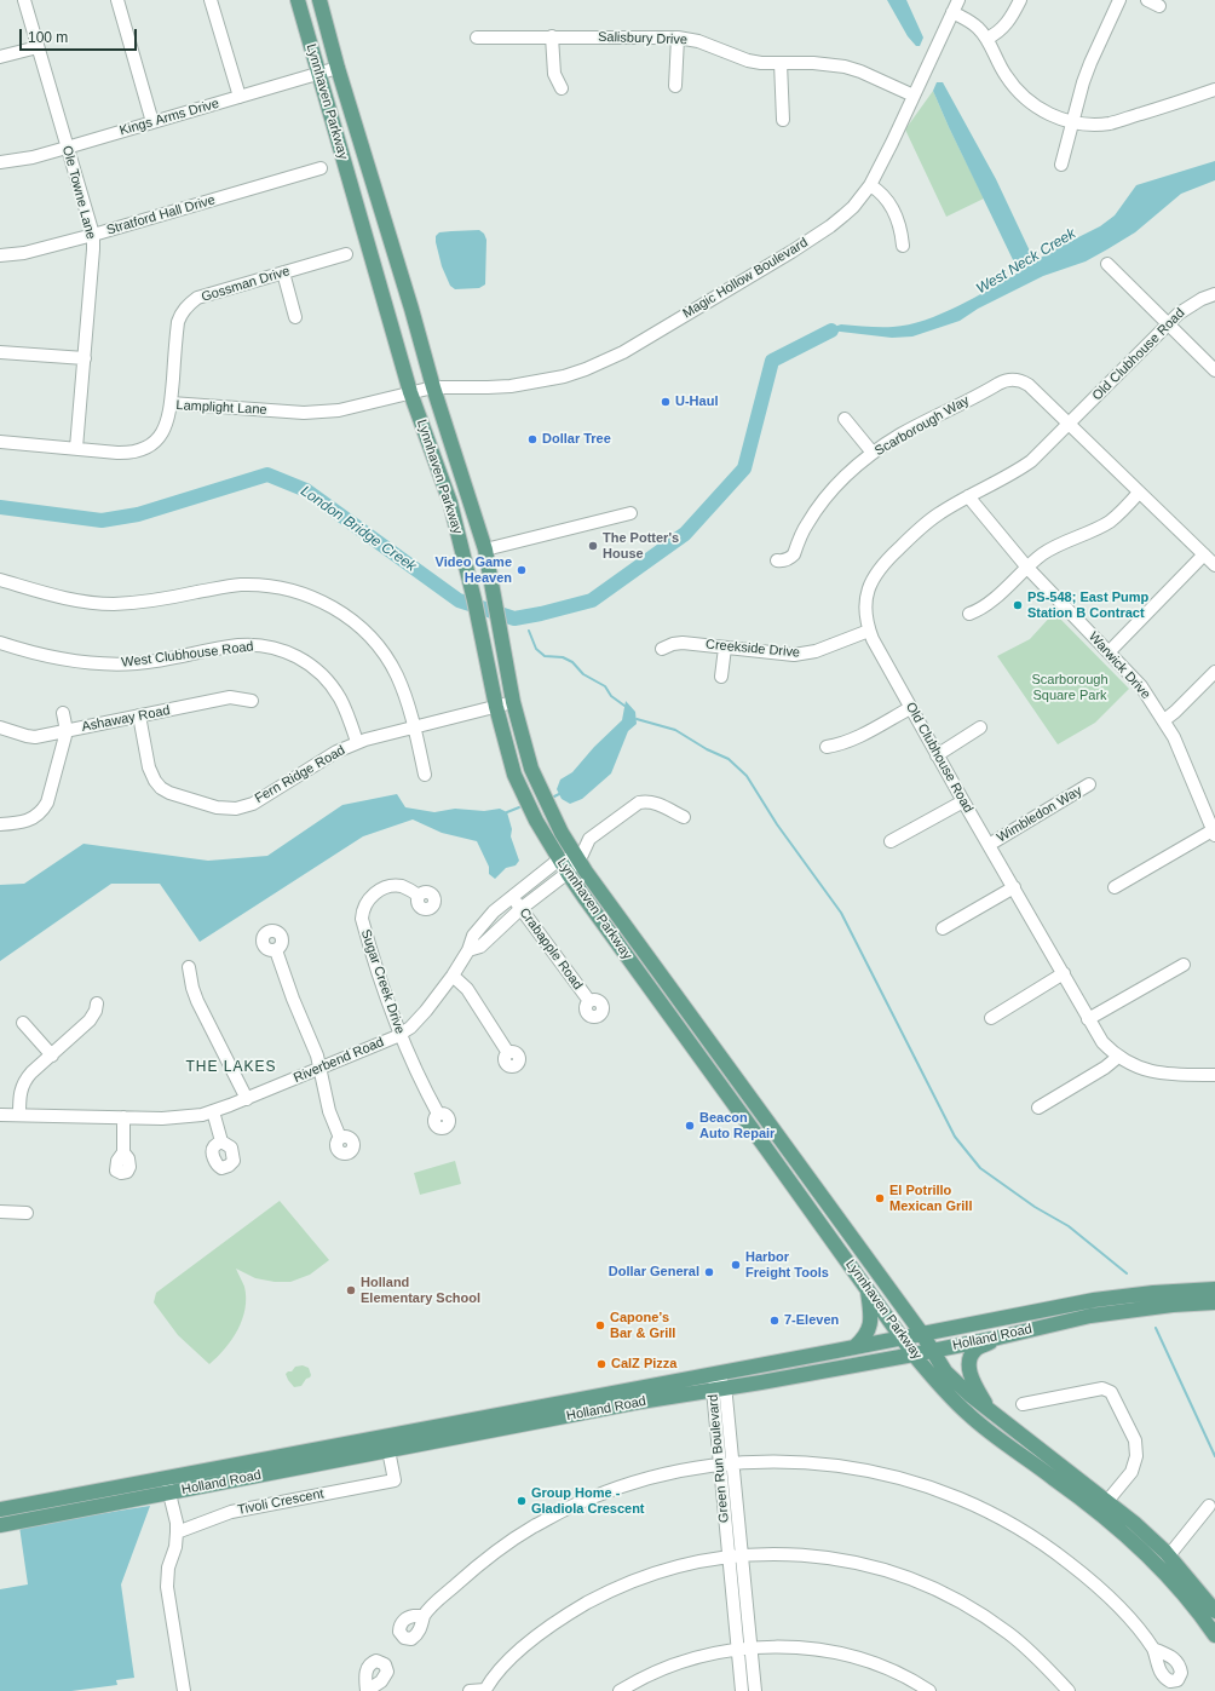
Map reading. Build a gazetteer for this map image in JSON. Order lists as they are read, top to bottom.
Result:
{
  "streets": {
    "main road": ["Lynnhaven Parkway", "Holland Road"],
    "street": [
      "Salisbury Drive",
      "Kings Arms Drive",
      "Ole Towne Lane",
      "Stratford Hall Drive",
      "Magic Hollow Boulevard",
      "Gossman Drive",
      "Old Clubhouse Road",
      "Lamplight Lane",
      "Scarborough Way",
      "Creekside Drive",
      "West Clubhouse Road",
      "Warwick Drive",
      "Ashaway Road",
      "Fern Ridge Road",
      "Wimbledon Way",
      "Crabapple Road",
      "Sugar Creek Drive",
      "Riverbend Road",
      "Green Run Boulevard",
      "Tivoli Crescent"
    ]
  },
  "crossings": [
    ["Salisbury Drive", "Magic Hollow Boulevard"],
    ["Lynnhaven Parkway", "Kings Arms Drive"],
    ["Lynnhaven Parkway", "Magic Hollow Boulevard"],
    ["Lynnhaven Parkway", "Lamplight Lane"],
    ["Lynnhaven Parkway", "Fern Ridge Road"],
    ["Lynnhaven Parkway", "Riverbend Road"],
    ["Lynnhaven Parkway", "Holland Road"],
    ["Kings Arms Drive", "Ole Towne Lane"],
    ["Ole Towne Lane", "Stratford Hall Drive"],
    ["Ole Towne Lane", "Lamplight Lane"],
    ["Magic Hollow Boulevard", "Lamplight Lane"],
    ["Gossman Drive", "Lamplight Lane"],
    ["Old Clubhouse Road", "Scarborough Way"],
    ["Old Clubhouse Road", "Creekside Drive"],
    ["Old Clubhouse Road", "Warwick Drive"],
    ["Old Clubhouse Road", "Wimbledon Way"],
    ["West Clubhouse Road", "Fern Ridge Road"],
    ["Ashaway Road", "Fern Ridge Road"],
    ["Crabapple Road", "Riverbend Road"],
    ["Sugar Creek Drive", "Riverbend Road"],
    ["Holland Road", "Green Run Boulevard"],
    ["Holland Road", "Tivoli Crescent"]
  ],
  "districts": ["THE LAKES"],
  "water": ["West Neck Creek", "London Bridge Creek"],
  "parks": ["Scarborough Square Park"],
  "places": [
    "U-Haul",
    "Dollar Tree",
    "The Potter's House",
    "Video Game Heaven",
    "PS-548; East Pump Station B Contract",
    "Beacon Auto Repair",
    "El Potrillo Mexican Grill",
    "Harbor Freight Tools",
    "Dollar General",
    "Holland Elementary School",
    "7-Eleven",
    "Capone’s Bar & Grill",
    "CalZ Pizza",
    "Group Home - Gladiola Crescent"
  ],
  "scale_bar": "100 m"
}
